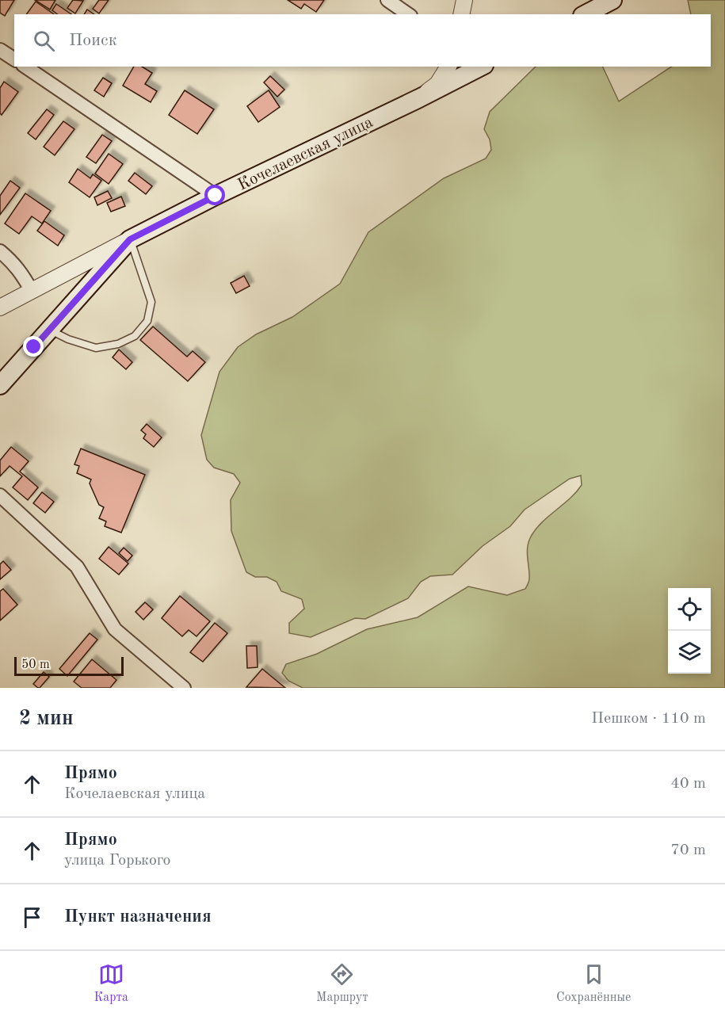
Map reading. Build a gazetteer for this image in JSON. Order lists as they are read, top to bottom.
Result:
{
  "streets": {
    "main road": ["Кочелаевская улица"]
  },
  "scale_bar": "50 m",
  "page": {
    "search": "Поиск",
    "scale": "50 m",
    "heading": ["2 мин", "Пешком · 110 m"],
    "list": [
      ["Прямо", "Кочелаевская улица", "40 m"],
      ["Прямо", "улица Горького", "70 m"],
      "Пункт назначения"
    ],
    "nav": ["Карта", "Маршрут", "Сохранённые"]
  }
}
